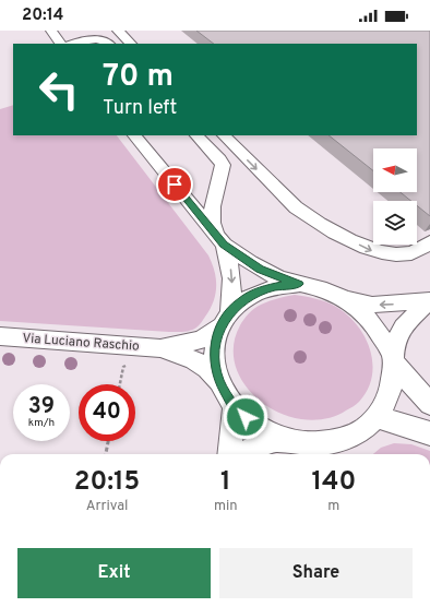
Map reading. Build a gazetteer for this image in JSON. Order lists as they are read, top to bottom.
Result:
{
  "streets": {
    "street": ["Via Luciano Raschio"]
  },
  "north": "left",
  "page": {
    "status": "20:14",
    "turn": ["70 m", "Turn left"],
    "speed": "39 km/h",
    "limit": "40",
    "eta": [
      "20:15",
      "Arrival",
      "1",
      "min",
      "140",
      "m"
    ],
    "buttons": ["Exit", "Share"]
  }
}
